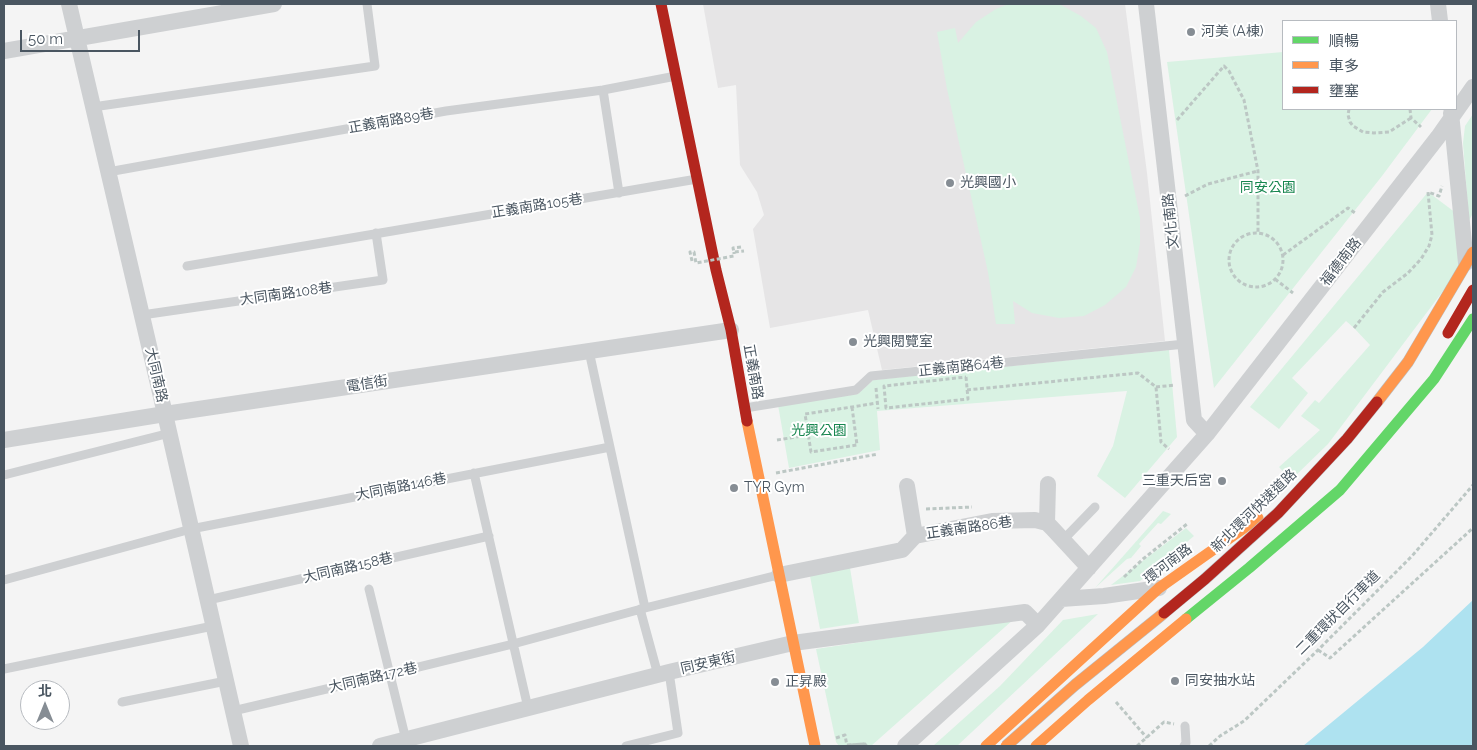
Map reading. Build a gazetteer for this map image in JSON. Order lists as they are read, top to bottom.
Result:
{
  "streets": {
    "main road": ["正義南路", "新北環河快速道路", "環河南路"],
    "street": [
      "文化南路",
      "福德南路",
      "大同南路",
      "電信街",
      "正義南路86巷",
      "同安東街"
    ],
    "lane": [
      "正義南路89巷",
      "正義南路105巷",
      "大同南路108巷",
      "正義南路64巷",
      "大同南路146巷",
      "大同南路158巷",
      "大同南路172巷"
    ],
    "path": ["二重環狀自行車道"]
  },
  "crossings": [
    ["正義南路89巷", "正義南路"],
    ["正義南路89巷", "大同南路"],
    ["正義南路105巷", "大同南路108巷"],
    ["正義南路105巷", "正義南路"],
    ["文化南路", "福德南路"],
    ["文化南路", "正義南路64巷"],
    ["福德南路", "同安東街"],
    ["大同南路108巷", "大同南路"],
    ["正義南路64巷", "正義南路"],
    ["正義南路", "電信街"],
    ["正義南路", "正義南路86巷"],
    ["正義南路", "同安東街"],
    ["正義南路", "大同南路172巷"],
    ["大同南路", "電信街"],
    ["大同南路", "大同南路146巷"],
    ["大同南路", "大同南路158巷"],
    ["大同南路", "大同南路172巷"],
    ["正義南路86巷", "大同南路172巷"]
  ],
  "parks": ["同安公園", "光興公園"],
  "places": [
    "河美 (A棟)",
    "光興國小",
    "光興閱覽室",
    "三重天后宮",
    "TYR Gym",
    "同安抽水站",
    "正昇殿"
  ],
  "legend": ["順暢", "車多", "壅塞"],
  "scale_bar": "50 m",
  "north": "top"
}
